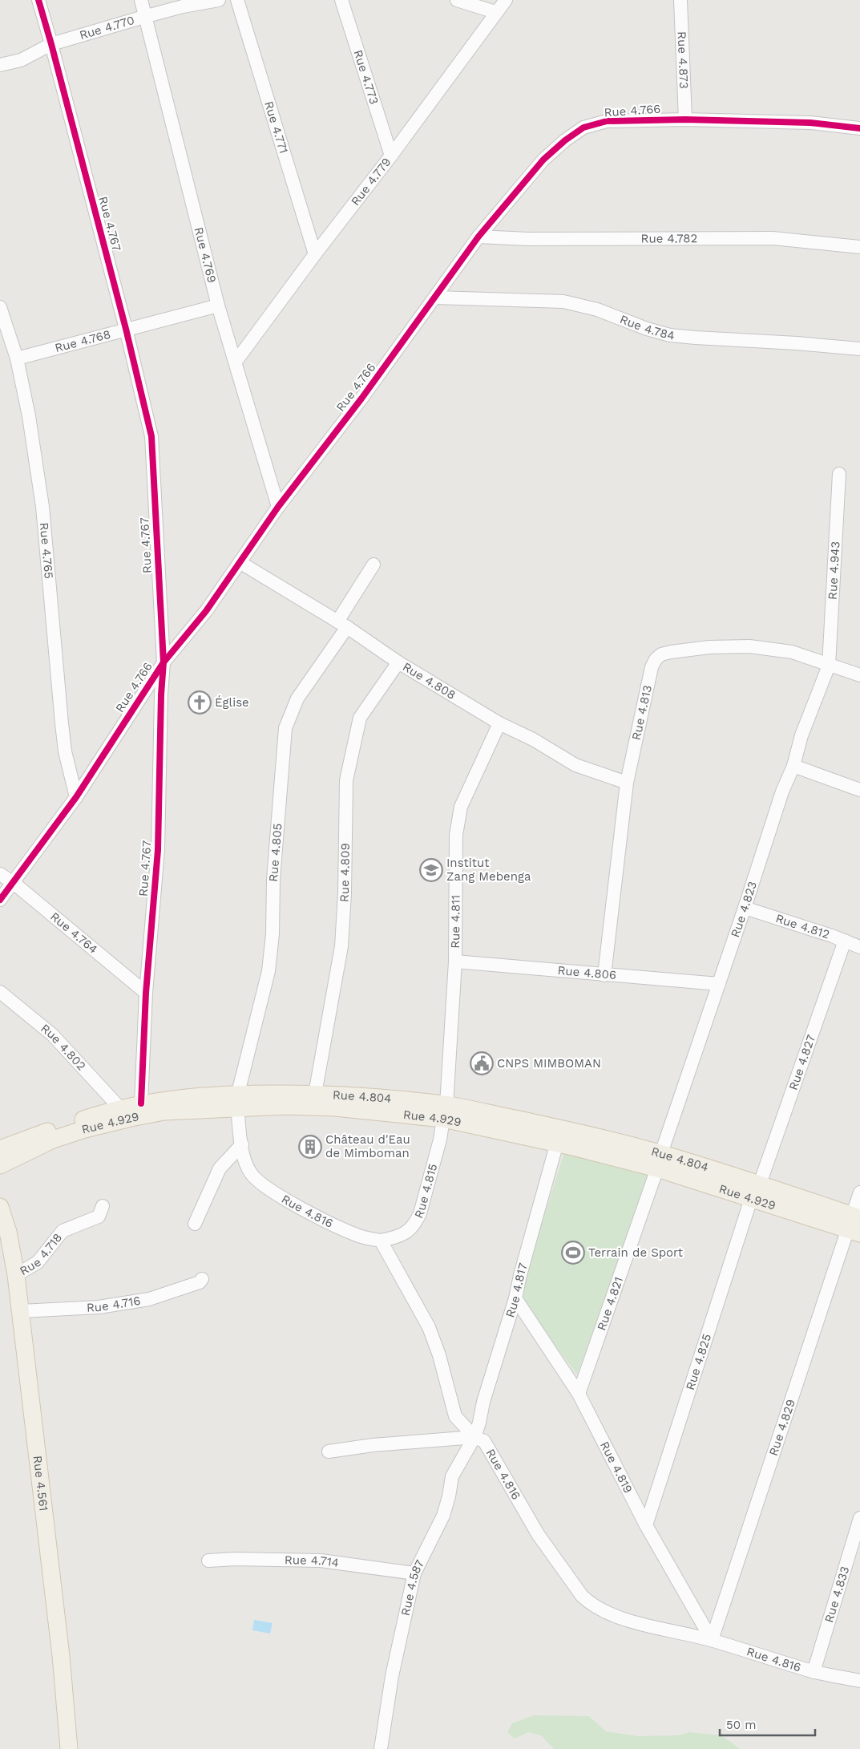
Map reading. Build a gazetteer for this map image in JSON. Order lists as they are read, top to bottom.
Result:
{
  "streets": {
    "main road": ["Rue 4.804", "Rue 4.929", "Rue 4.561"],
    "street": [
      "Rue 4.770",
      "Rue 4.873",
      "Rue 4.773",
      "Rue 4.766",
      "Rue 4.771",
      "Rue 4.779",
      "Rue 4.767",
      "Rue 4.782",
      "Rue 4.769",
      "Rue 4.784",
      "Rue 4.768",
      "Rue 4.765",
      "Rue 4.943",
      "Rue 4.808",
      "Rue 4.813",
      "Rue 4.805",
      "Rue 4.809",
      "Rue 4.823",
      "Rue 4.811",
      "Rue 4.812",
      "Rue 4.764",
      "Rue 4.806",
      "Rue 4.802",
      "Rue 4.827",
      "Rue 4.815",
      "Rue 4.816",
      "Rue 4.718",
      "Rue 4.817",
      "Rue 4.716",
      "Rue 4.821",
      "Rue 4.825",
      "Rue 4.829",
      "Rue 4.819",
      "Rue 4.714",
      "Rue 4.587",
      "Rue 4.833"
    ]
  },
  "crossings": [
    ["Rue 4.770", "Rue 4.767"],
    ["Rue 4.770", "Rue 4.769"],
    ["Rue 4.873", "Rue 4.766"],
    ["Rue 4.773", "Rue 4.779"],
    ["Rue 4.766", "Rue 4.767"],
    ["Rue 4.766", "Rue 4.782"],
    ["Rue 4.766", "Rue 4.769"],
    ["Rue 4.766", "Rue 4.784"],
    ["Rue 4.766", "Rue 4.765"],
    ["Rue 4.766", "Rue 4.808"],
    ["Rue 4.766", "Rue 4.764"],
    ["Rue 4.771", "Rue 4.779"],
    ["Rue 4.779", "Rue 4.769"],
    ["Rue 4.767", "Rue 4.768"],
    ["Rue 4.767", "Rue 4.764"],
    ["Rue 4.767", "Rue 4.804"],
    ["Rue 4.769", "Rue 4.768"],
    ["Rue 4.768", "Rue 4.765"],
    ["Rue 4.943", "Rue 4.813"],
    ["Rue 4.943", "Rue 4.823"],
    ["Rue 4.808", "Rue 4.813"],
    ["Rue 4.808", "Rue 4.805"],
    ["Rue 4.808", "Rue 4.809"],
    ["Rue 4.808", "Rue 4.811"],
    ["Rue 4.813", "Rue 4.823"],
    ["Rue 4.813", "Rue 4.806"],
    ["Rue 4.805", "Rue 4.804"],
    ["Rue 4.805", "Rue 4.929"],
    ["Rue 4.805", "Rue 4.816"],
    ["Rue 4.809", "Rue 4.804"],
    ["Rue 4.823", "Rue 4.812"],
    ["Rue 4.823", "Rue 4.806"],
    ["Rue 4.823", "Rue 4.804"],
    ["Rue 4.823", "Rue 4.929"],
    ["Rue 4.823", "Rue 4.821"],
    ["Rue 4.811", "Rue 4.806"],
    ["Rue 4.811", "Rue 4.804"],
    ["Rue 4.811", "Rue 4.929"],
    ["Rue 4.811", "Rue 4.815"],
    ["Rue 4.812", "Rue 4.827"],
    ["Rue 4.802", "Rue 4.804"],
    ["Rue 4.827", "Rue 4.804"],
    ["Rue 4.804", "Rue 4.929"],
    ["Rue 4.804", "Rue 4.815"],
    ["Rue 4.804", "Rue 4.816"],
    ["Rue 4.804", "Rue 4.821"],
    ["Rue 4.804", "Rue 4.829"],
    ["Rue 4.929", "Rue 4.815"],
    ["Rue 4.929", "Rue 4.816"],
    ["Rue 4.929", "Rue 4.817"],
    ["Rue 4.929", "Rue 4.821"],
    ["Rue 4.929", "Rue 4.825"],
    ["Rue 4.929", "Rue 4.829"],
    ["Rue 4.815", "Rue 4.816"],
    ["Rue 4.816", "Rue 4.817"],
    ["Rue 4.816", "Rue 4.829"],
    ["Rue 4.816", "Rue 4.819"],
    ["Rue 4.816", "Rue 4.587"],
    ["Rue 4.816", "Rue 4.833"],
    ["Rue 4.718", "Rue 4.561"],
    ["Rue 4.817", "Rue 4.819"],
    ["Rue 4.817", "Rue 4.587"],
    ["Rue 4.716", "Rue 4.561"],
    ["Rue 4.821", "Rue 4.819"],
    ["Rue 4.825", "Rue 4.819"],
    ["Rue 4.829", "Rue 4.819"],
    ["Rue 4.714", "Rue 4.587"]
  ],
  "places": {
    "church": ["Église"],
    "school or university": ["Institut Zang Mebenga"],
    "public building": ["CNPS MIMBOMAN"],
    "building": ["Château d'Eau de Mimboman"],
    "sports": ["Terrain de Sport"]
  },
  "scale_bar": "50 m"
}
